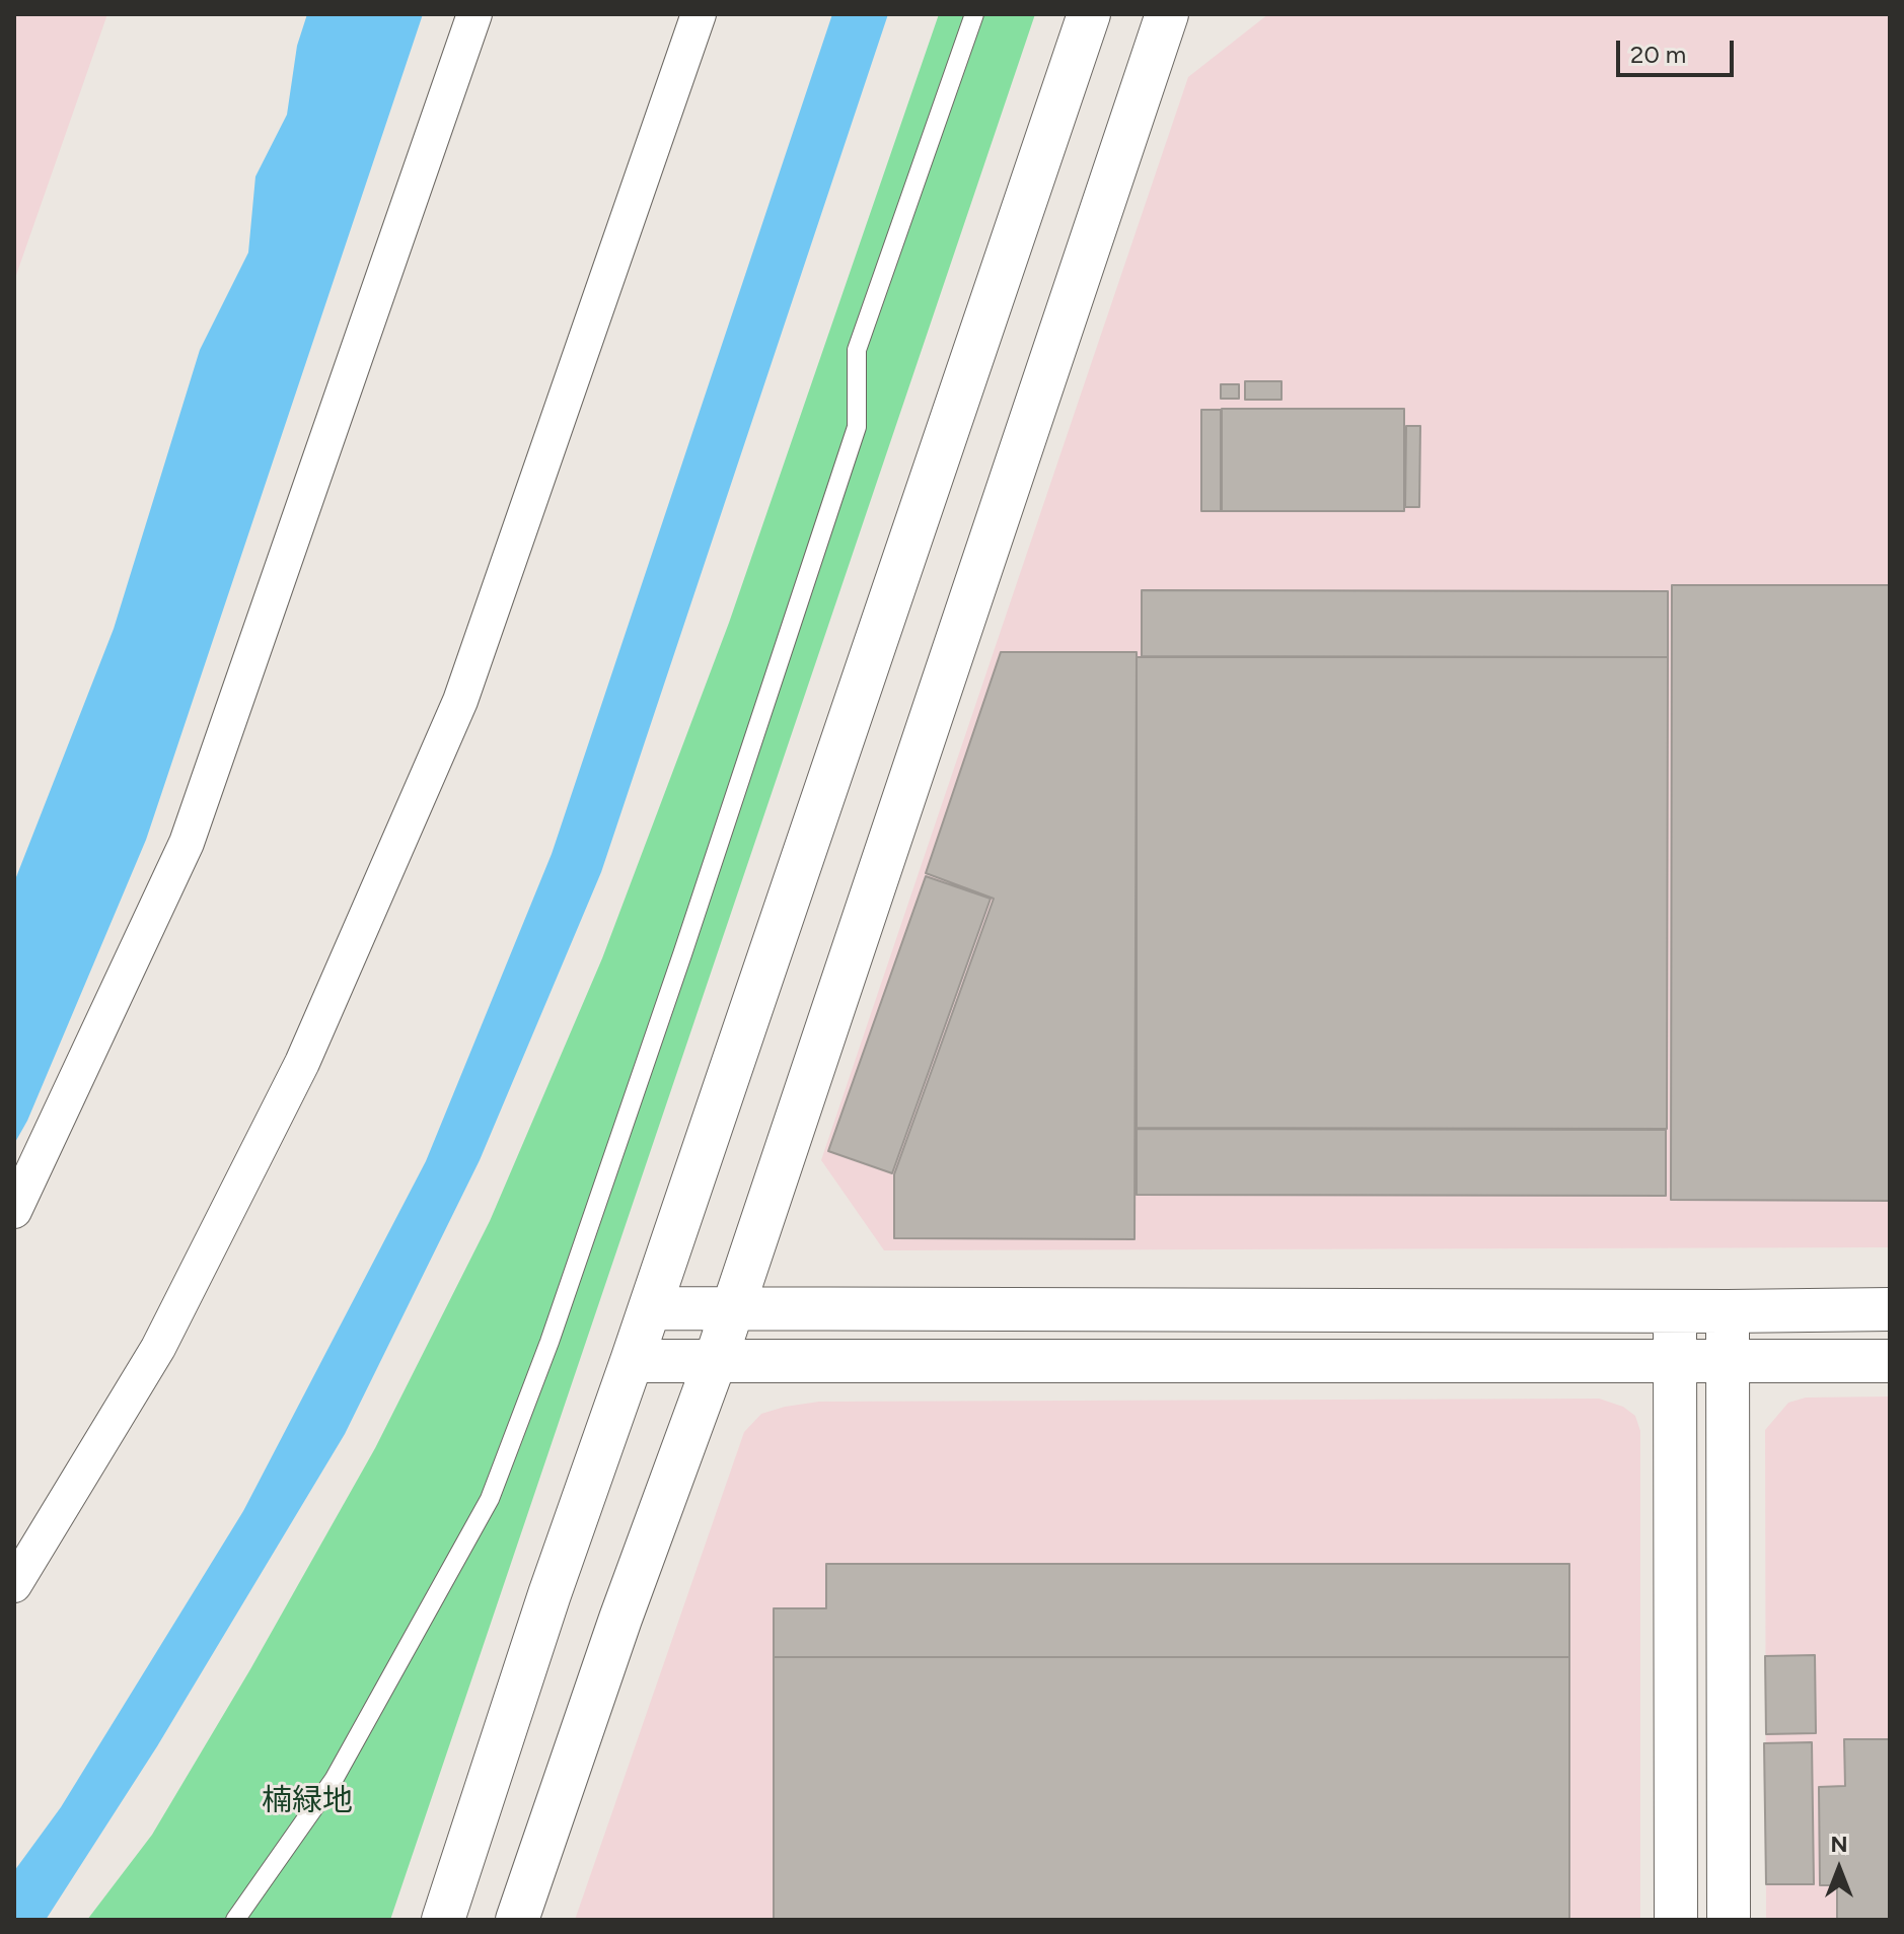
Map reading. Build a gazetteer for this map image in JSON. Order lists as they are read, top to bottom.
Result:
{
  "parks": ["楠緑地"],
  "scale_bar": "20 m",
  "north": "top"
}
